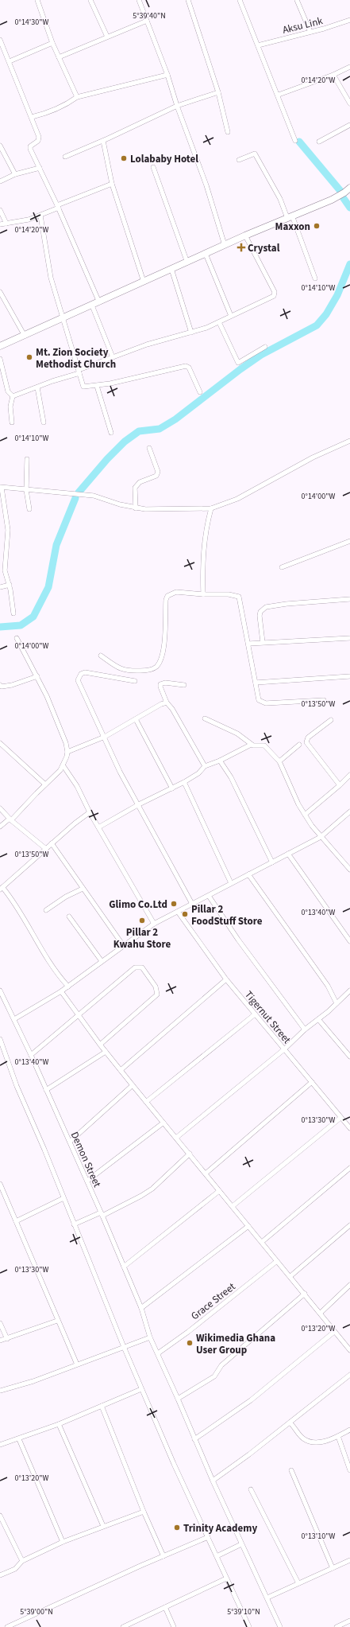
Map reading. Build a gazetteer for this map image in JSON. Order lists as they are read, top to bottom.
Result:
{
  "streets": {
    "street": [
      "Aksu Link",
      "Tigernut Street",
      "Demon Street",
      "Grace Street"
    ]
  },
  "crossings": [
    ["Demon Street", "Grace Street"]
  ],
  "places": {
    "other": [
      "Lolababy Hotel",
      "Maxxon",
      "Mt. Zion Society Methodist Church",
      "Glimo Co.Ltd",
      "Pillar 2 FoodStuff Store",
      "Pillar 2 Kwahu Store",
      "Wikimedia Ghana User Group",
      "Trinity Academy"
    ],
    "health": ["Crystal"]
  },
  "coordinates": [
    "5°39'40\"N",
    "0°14'30\"W",
    "0°14'20\"W",
    "0°14'10\"W",
    "0°14'00\"W",
    "0°13'50\"W",
    "0°13'40\"W",
    "0°13'30\"W",
    "0°13'20\"W",
    "0°13'10\"W",
    "5°39'00\"N",
    "5°39'10\"N"
  ]
}
